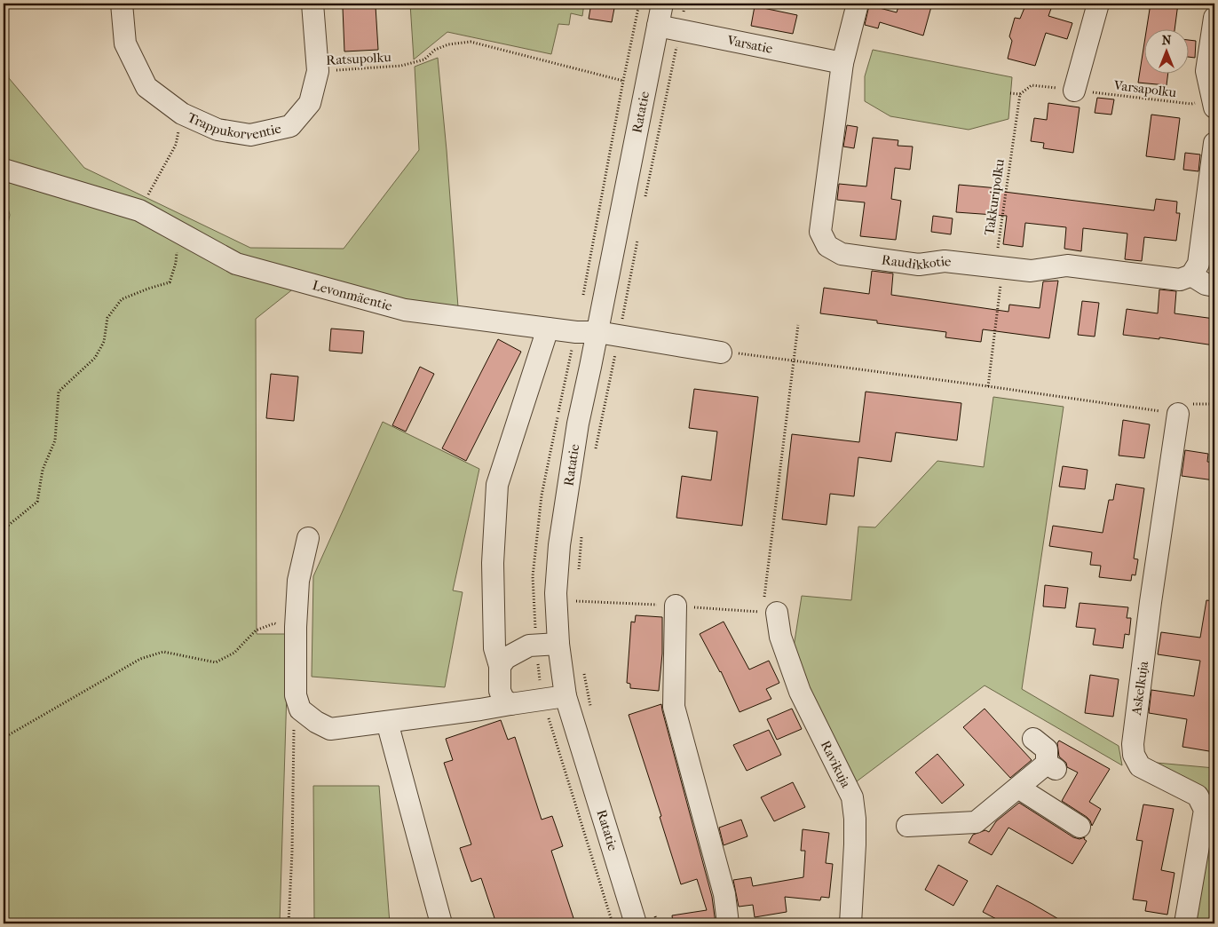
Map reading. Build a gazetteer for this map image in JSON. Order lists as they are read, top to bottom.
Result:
{
  "streets": {
    "street": [
      "Varsatie",
      "Ratatie",
      "Trappukorventie",
      "Raudikkotie",
      "Levonmäentie",
      "Askelkuja",
      "Ravikuja"
    ],
    "path": ["Ratsupolku", "Varsapolku", "Takkuripolku"]
  },
  "crossings": [
    ["Varsatie", "Ratatie"],
    ["Varsatie", "Raudikkotie"],
    ["Ratsupolku", "Trappukorventie"],
    ["Ratatie", "Levonmäentie"],
    ["Takkuripolku", "Raudikkotie"]
  ],
  "north": "top"
}
